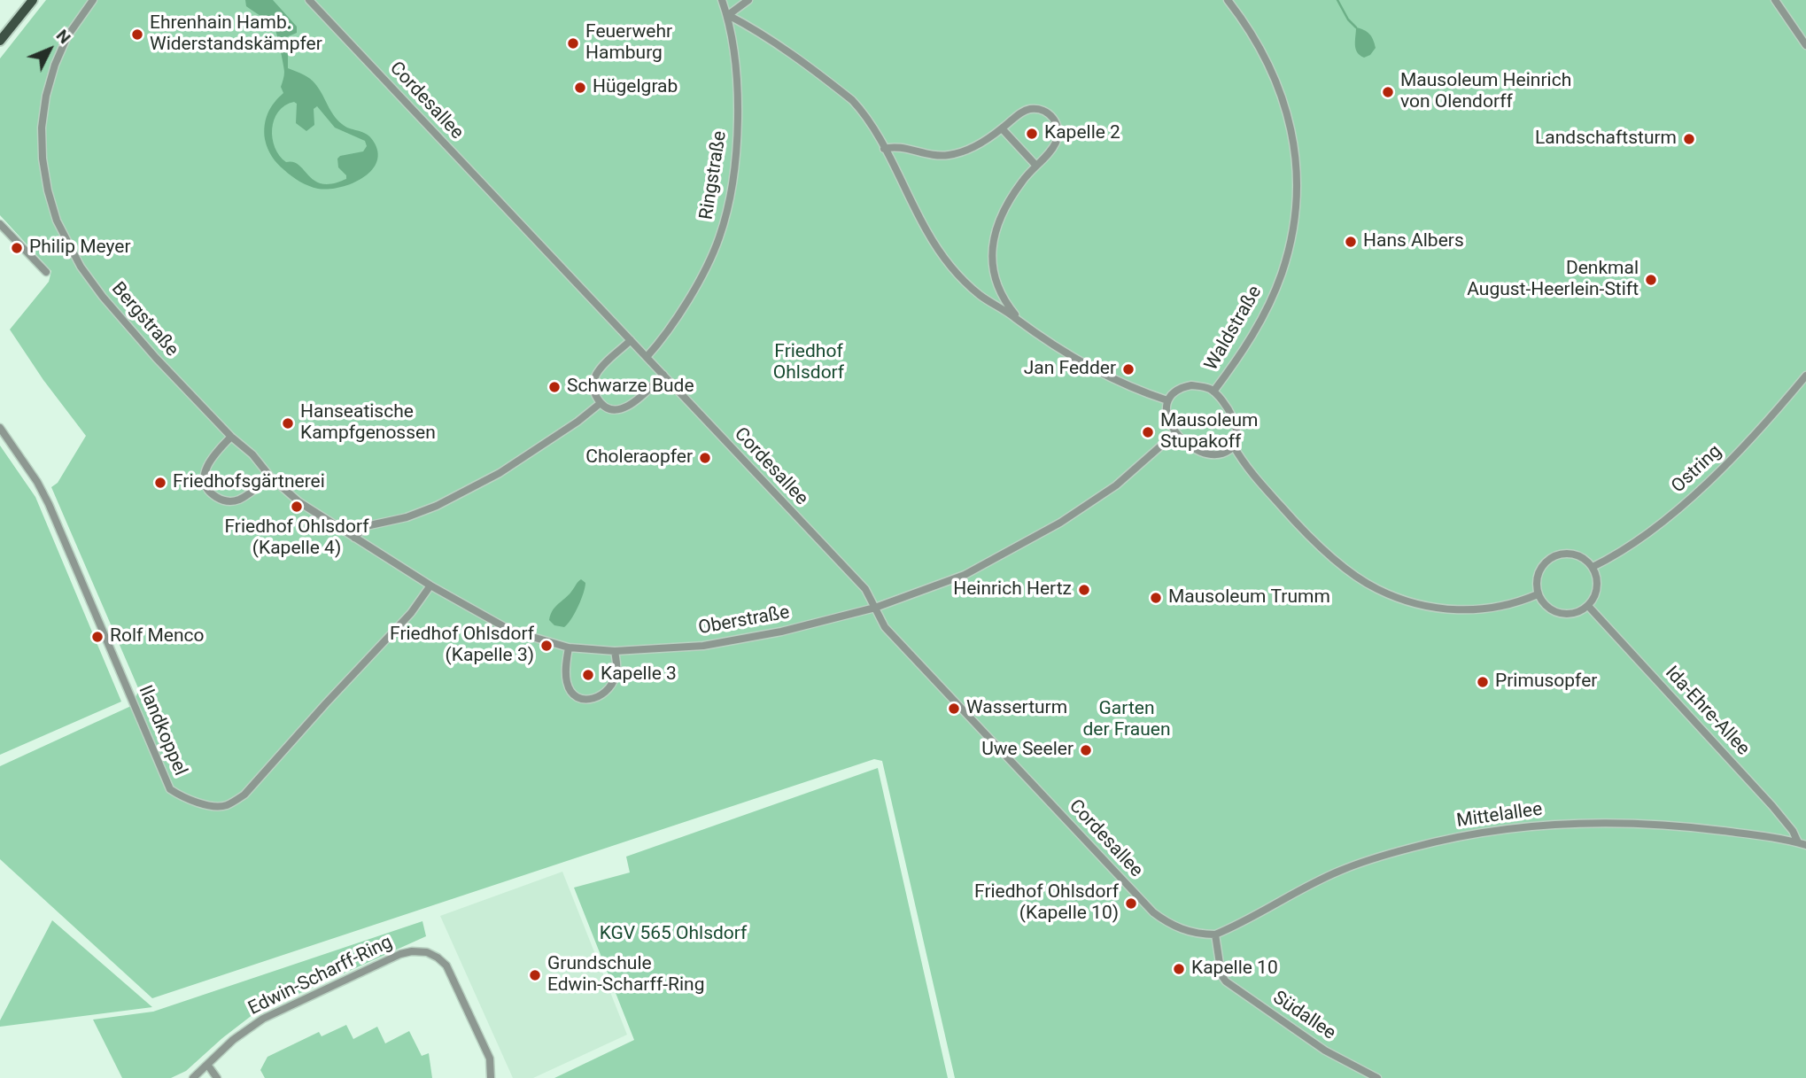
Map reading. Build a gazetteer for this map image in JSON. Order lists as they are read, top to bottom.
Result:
{
  "streets": {
    "street": [
      "Cordesallee",
      "Ringstraße",
      "Bergstraße",
      "Waldstraße",
      "Ostring",
      "Oberstraße",
      "Ida-Ehre-Allee",
      "Ilandkoppel",
      "Mittelallee",
      "Edwin-Scharff-Ring",
      "Südallee"
    ]
  },
  "crossings": [
    ["Cordesallee", "Ringstraße"],
    ["Cordesallee", "Oberstraße"],
    ["Cordesallee", "Mittelallee"],
    ["Cordesallee", "Südallee"],
    ["Bergstraße", "Oberstraße"],
    ["Ostring", "Ida-Ehre-Allee"],
    ["Oberstraße", "Ilandkoppel"],
    ["Ida-Ehre-Allee", "Mittelallee"],
    ["Mittelallee", "Südallee"]
  ],
  "parks": ["Friedhof Ohlsdorf", "Garten der Frauen", "KGV 565 Ohlsdorf"],
  "places": [
    "Ehrenhain Hamb. Widerstandskämpfer",
    "Feuerwehr Hamburg",
    "Hügelgrab",
    "Mausoleum Heinrich von Olendorff",
    "Kapelle 2",
    "Landschaftsturm",
    "Hans Albers",
    "Philip Meyer",
    "Denkmal August-Heerlein-Stift",
    "Jan Fedder",
    "Schwarze Bude",
    "Hanseatische Kampfgenossen",
    "Mausoleum Stupakoff",
    "Choleraopfer",
    "Friedhofsgärtnerei",
    "Friedhof Ohlsdorf (Kapelle 4)",
    "Heinrich Hertz",
    "Mausoleum Trumm",
    "Rolf Menco",
    "Friedhof Ohlsdorf (Kapelle 3)",
    "Kapelle 3",
    "Primusopfer",
    "Wasserturm",
    "Uwe Seeler",
    "Friedhof Ohlsdorf (Kapelle 10)",
    "Kapelle 10",
    "Grundschule Edwin-Scharff-Ring"
  ],
  "north": "top right"
}
